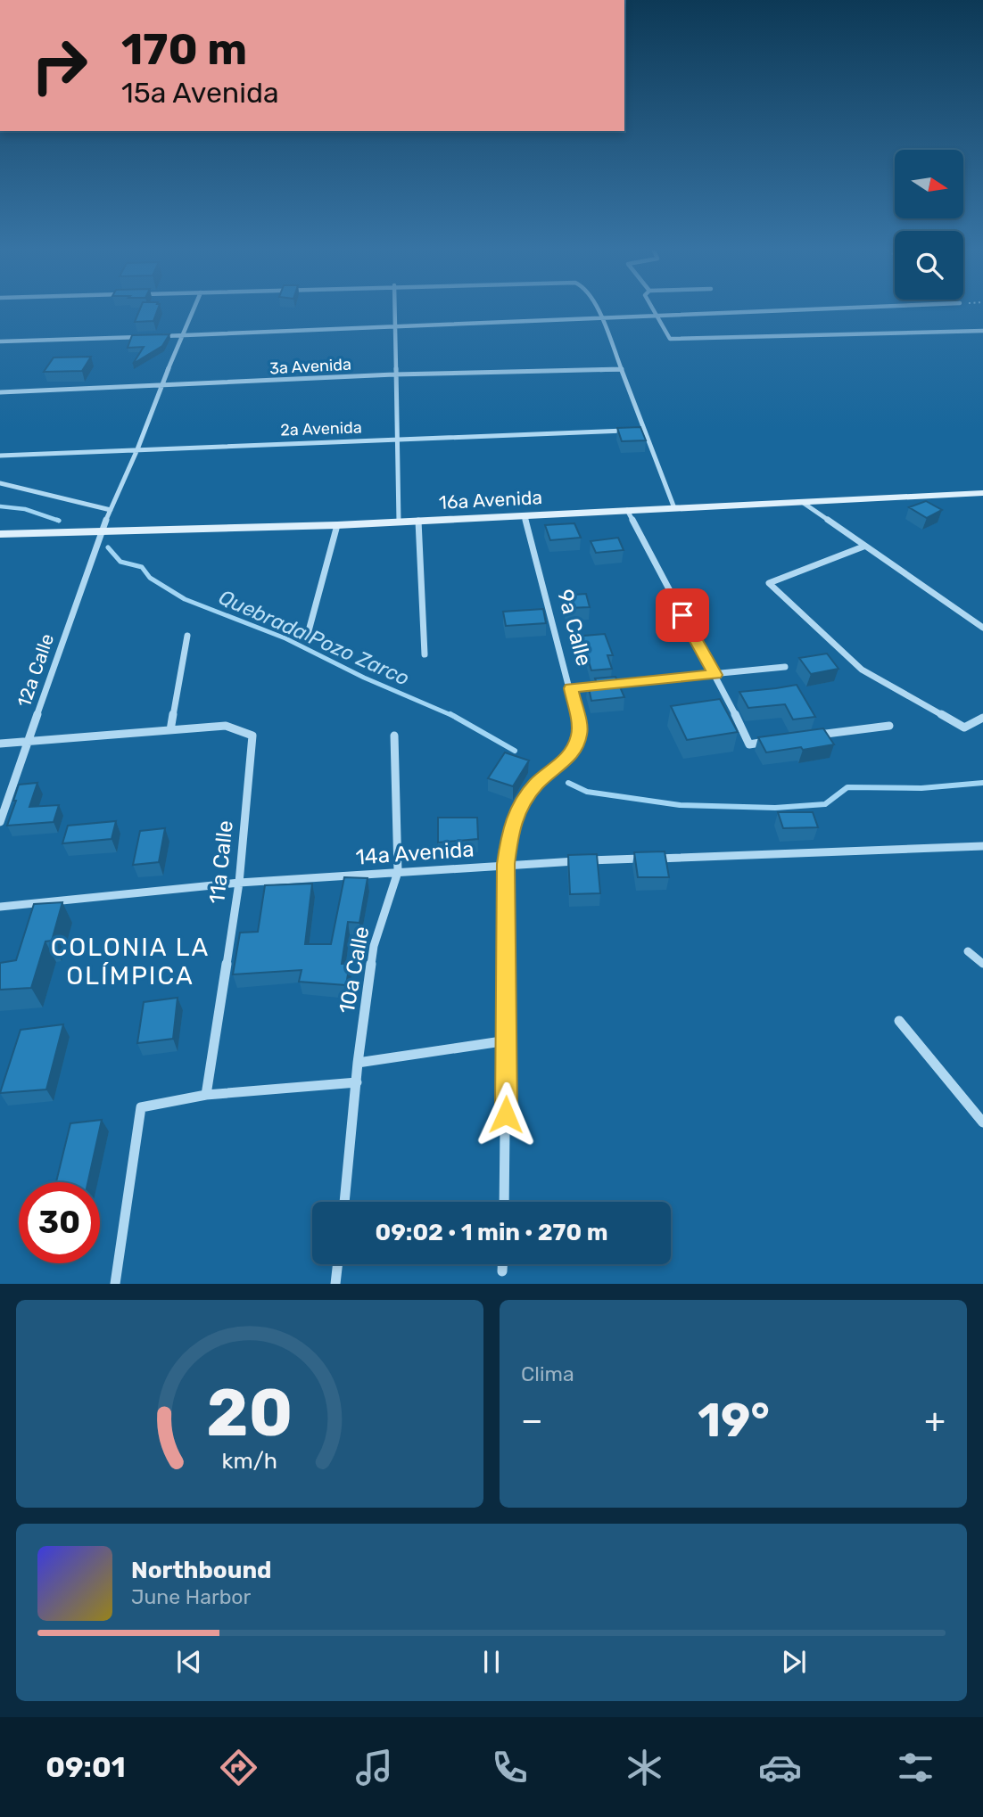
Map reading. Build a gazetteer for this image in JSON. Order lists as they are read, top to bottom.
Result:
{
  "streets": {
    "street": [
      "3a Avenida",
      "2a Avenida",
      "16a Avenida",
      "9a Calle",
      "12a Calle",
      "14a Avenida",
      "11a Calle",
      "10a Calle"
    ]
  },
  "crossings": [
    ["3a Avenida", "12a Calle"],
    ["2a Avenida", "12a Calle"],
    ["16a Avenida", "9a Calle"],
    ["16a Avenida", "12a Calle"],
    ["9a Calle", "14a Avenida"],
    ["14a Avenida", "11a Calle"],
    ["14a Avenida", "10a Calle"]
  ],
  "districts": ["COLONIA LA OLÍMPICA"],
  "water": ["Quebrada Pozo Zarco"],
  "north": "right",
  "page": {
    "turn": ["170 m", "15a Avenida"],
    "limit": "30",
    "trip": "09:02 · 1 min · 270 m",
    "tile": "Clima",
    "heat": ["−", "19°", "+"],
    "song": ["Northbound", "June Harbor"],
    "tabs": "09:01",
    "gauge": ["20", "km/h"]
  }
}
